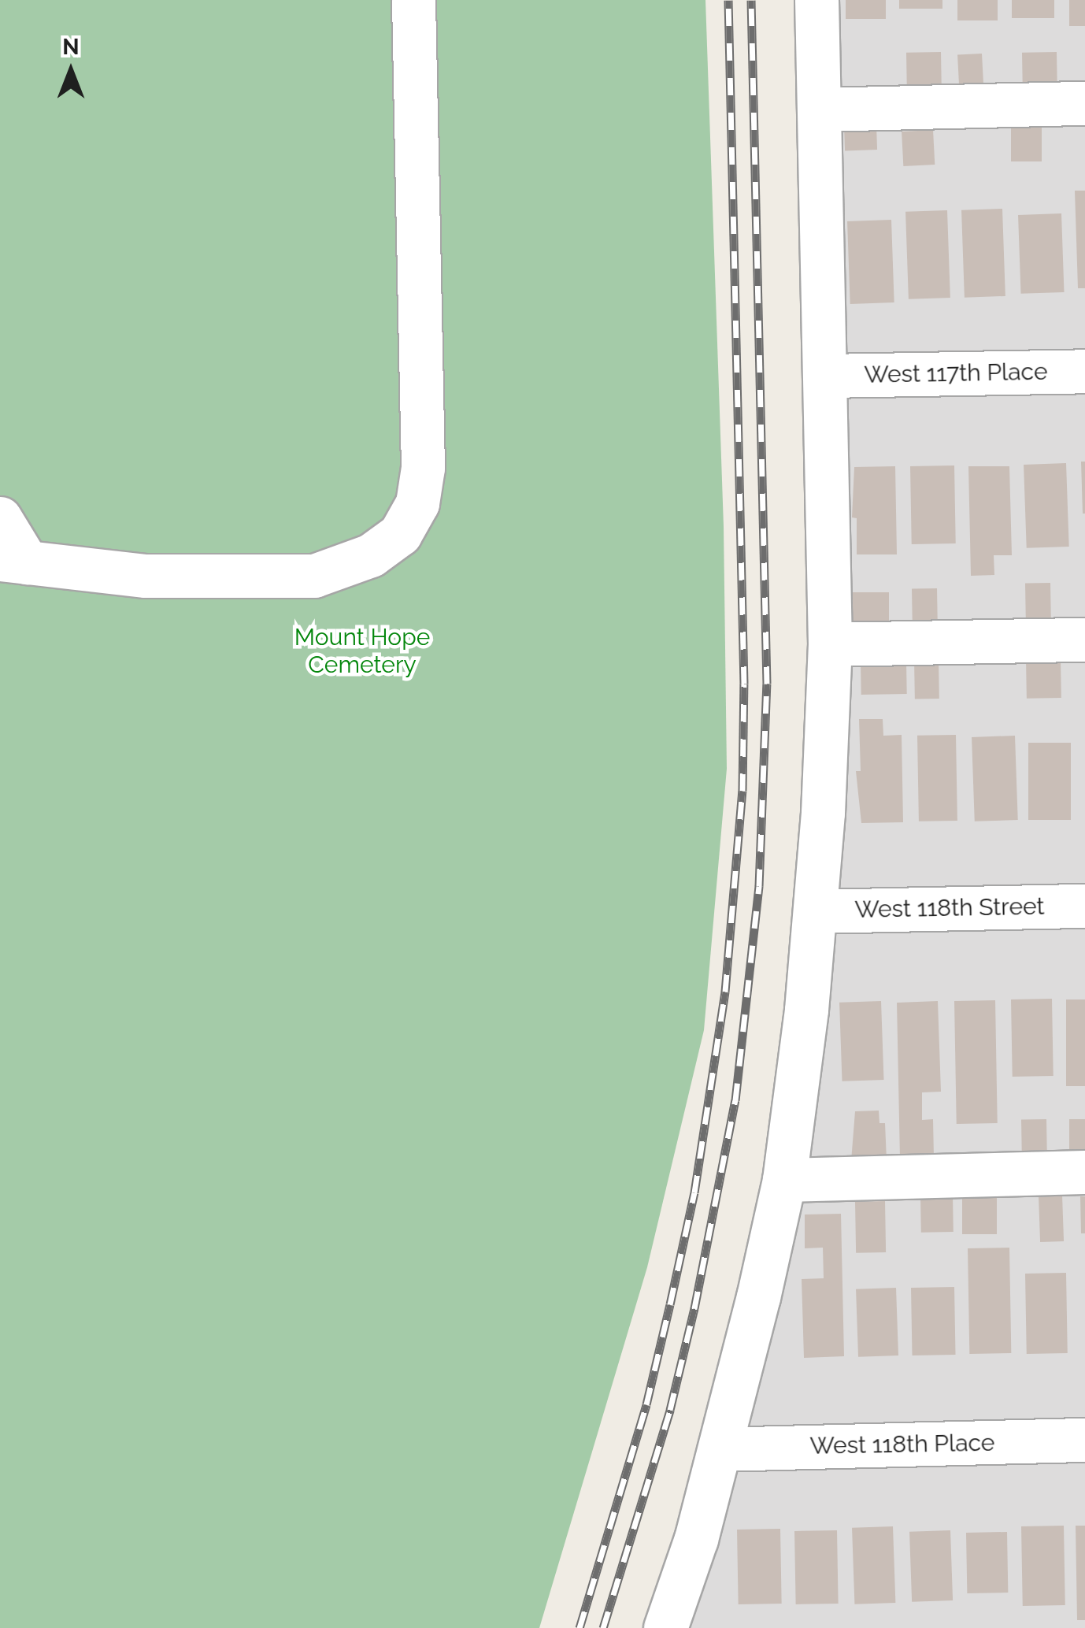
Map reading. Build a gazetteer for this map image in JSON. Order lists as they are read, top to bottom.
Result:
{
  "streets": {
    "street": ["West 117th Place", "West 118th Street", "West 118th Place"]
  },
  "parks": ["Mount Hope Cemetery"],
  "north": "top"
}
